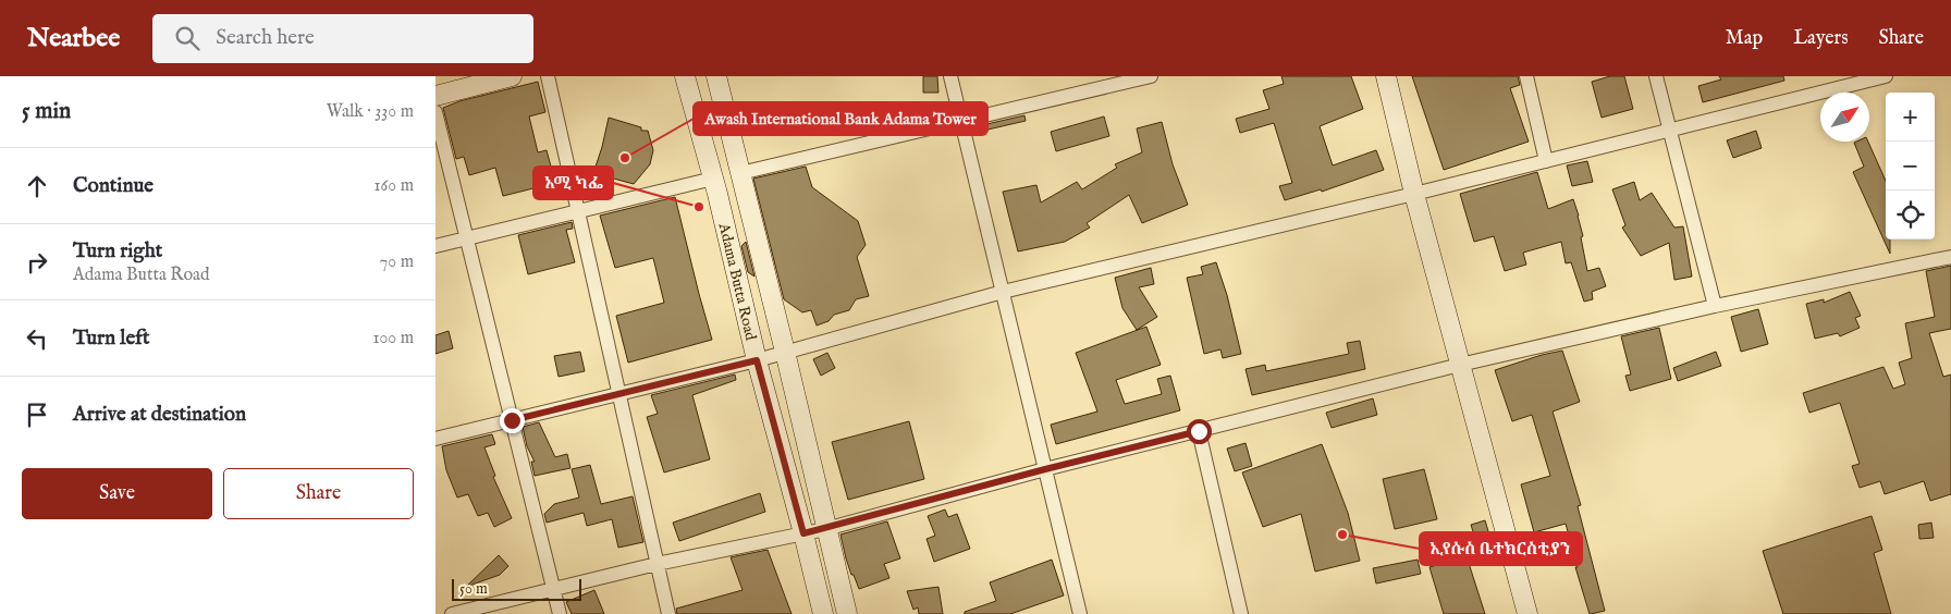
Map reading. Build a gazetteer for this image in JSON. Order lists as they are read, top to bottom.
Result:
{
  "streets": {
    "street": ["Adama Butta Road"]
  },
  "places": ["Awash International Bank Adama Tower", "አሚ ካፌ", "ኢየሱስ ቤተክርስቲያን"],
  "scale_bar": "50 m",
  "north": "top right",
  "page": {
    "header": "Nearbee",
    "search": "Search here",
    "nav": ["Map", "Layers", "Share"],
    "heading": ["5 min", "Walk · 330 m"],
    "map_buttons": ["+", "−"],
    "list": [
      ["Continue", "160 m"],
      ["Turn right", "Adama Butta Road", "70 m"],
      ["Turn left", "100 m"],
      "Arrive at destination"
    ],
    "buttons": ["Save", "Share"],
    "scale": "50 m"
  }
}
